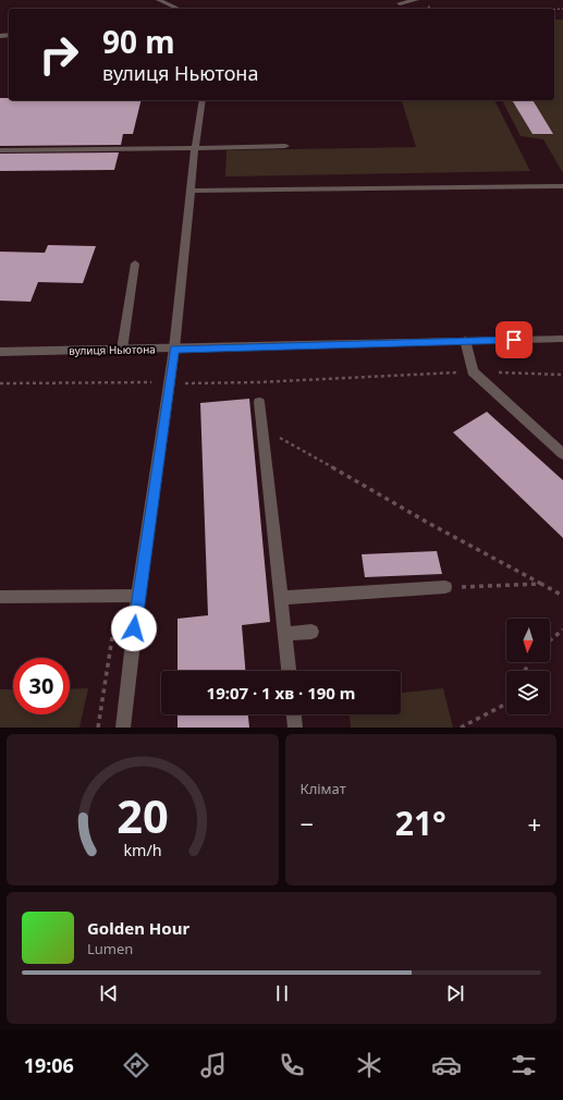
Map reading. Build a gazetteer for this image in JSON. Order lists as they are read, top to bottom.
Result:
{
  "streets": {
    "street": ["вулиця Ньютона"]
  },
  "north": "bottom",
  "page": {
    "turn": ["90 m", "вулиця Ньютона"],
    "limit": "30",
    "trip": "19:07 · 1 хв · 190 m",
    "tile": "Клімат",
    "heat": ["−", "21°", "+"],
    "song": ["Golden Hour", "Lumen"],
    "tabs": "19:06",
    "gauge": ["20", "km/h"]
  }
}
